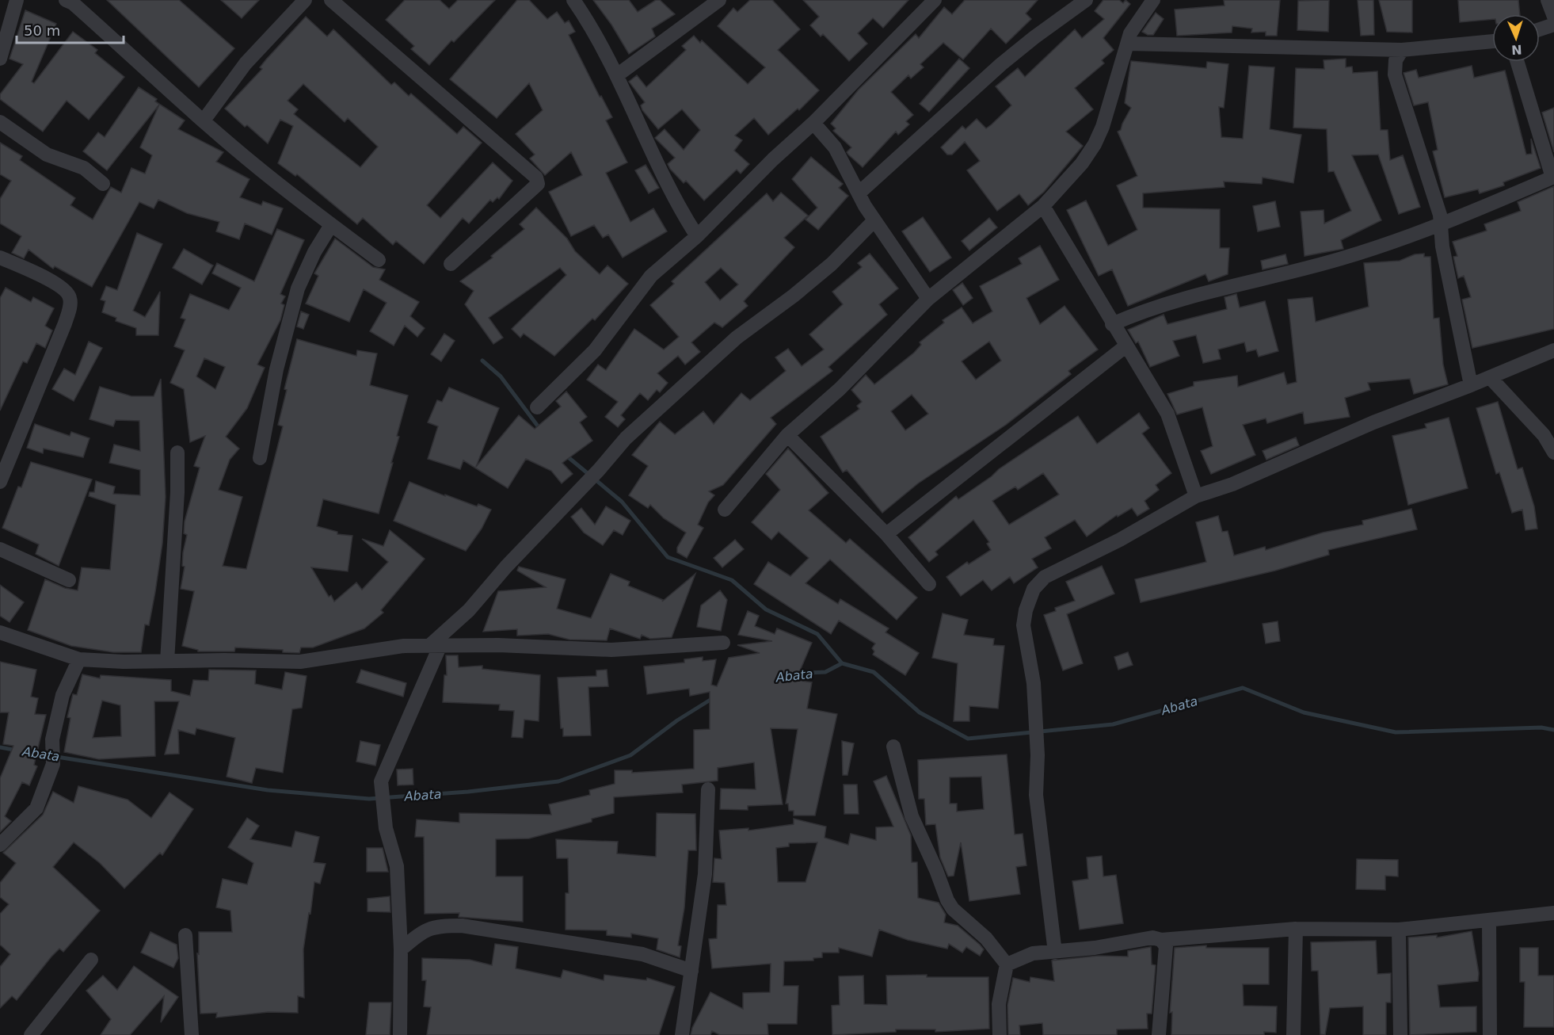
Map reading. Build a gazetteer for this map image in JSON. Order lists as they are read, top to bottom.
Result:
{
  "water": ["Abata"],
  "scale_bar": "50 m",
  "north": "bottom"
}
